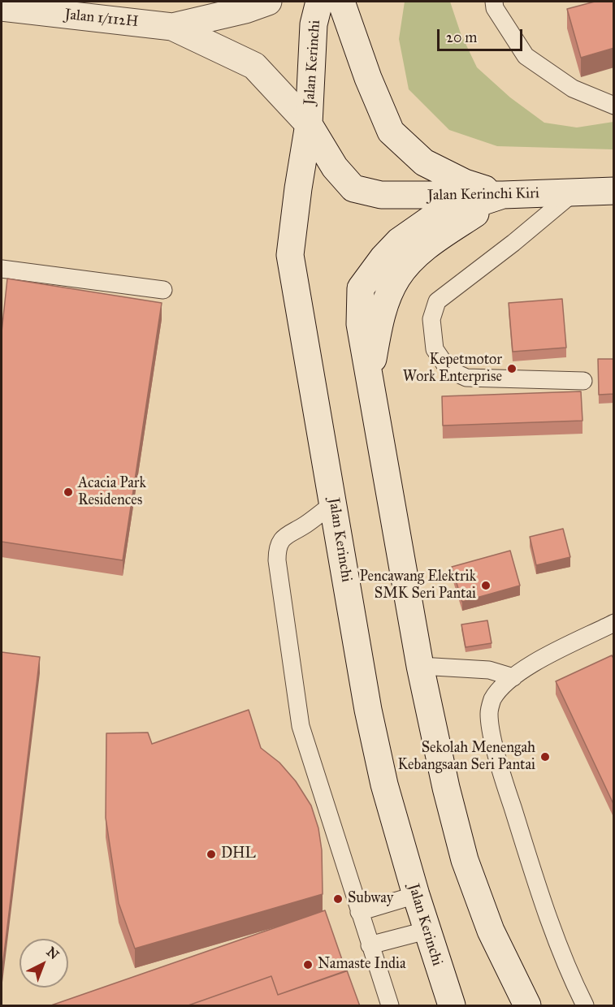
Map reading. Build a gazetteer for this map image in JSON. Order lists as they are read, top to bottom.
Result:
{
  "streets": {
    "main road": ["Jalan 1/112H", "Jalan Kerinchi", "Jalan Kerinchi Kiri"]
  },
  "crossings": [
    ["Jalan Kerinchi", "Jalan Kerinchi Kiri"]
  ],
  "places": [
    "Kepetmotor Work Enterprise",
    "Acacia Park Residences",
    "Pencawang Elektrik SMK Seri Pantai",
    "Sekolah Menengah Kebangsaan Seri Pantai",
    "DHL",
    "Subway",
    "Namaste India"
  ],
  "scale_bar": "20 m",
  "north": "top right"
}
